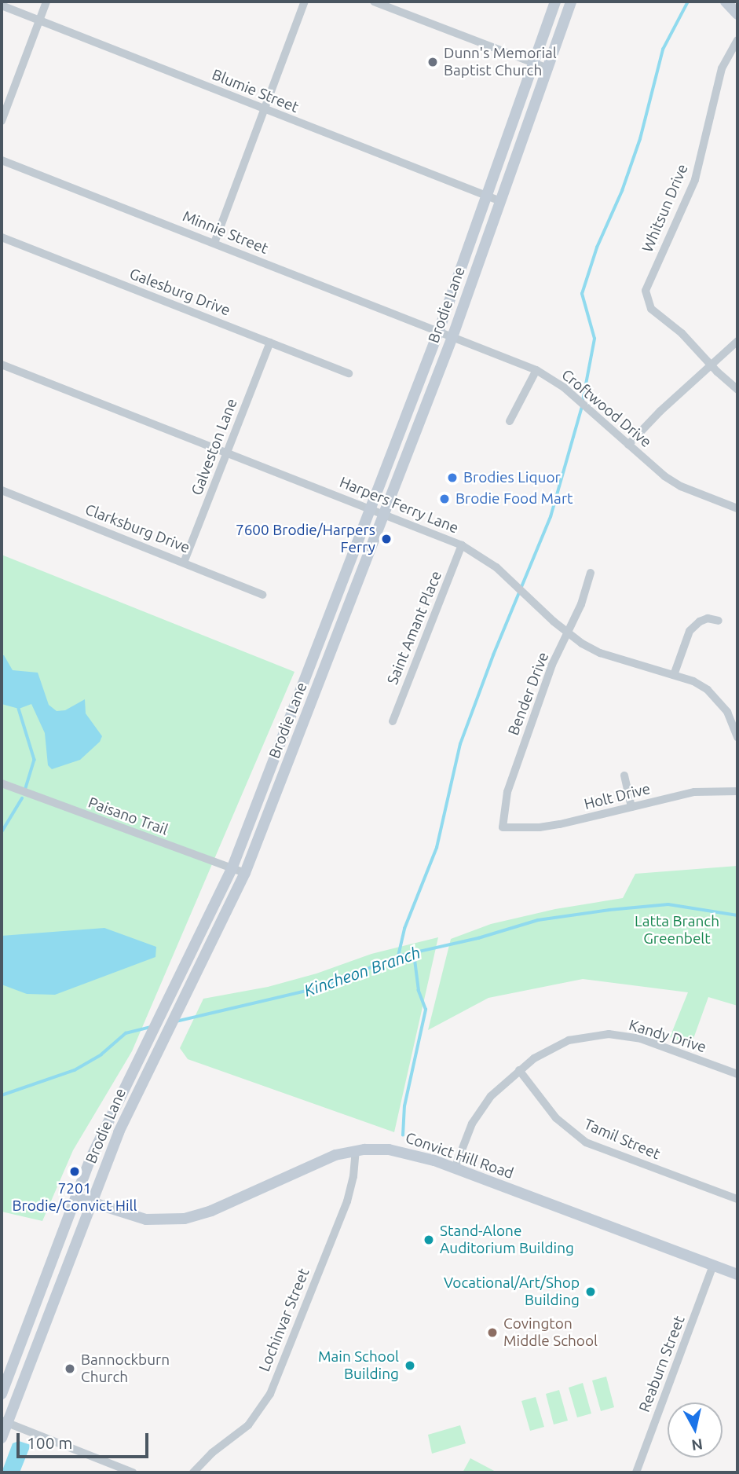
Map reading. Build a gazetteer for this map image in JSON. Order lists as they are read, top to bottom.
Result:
{
  "streets": {
    "main road": ["Brodie Lane", "Convict Hill Road"],
    "street": [
      "Blumie Street",
      "Whitsun Drive",
      "Minnie Street",
      "Galesburg Drive",
      "Croftwood Drive",
      "Galveston Lane",
      "Harpers Ferry Lane",
      "Clarksburg Drive",
      "Saint Amant Place",
      "Bender Drive",
      "Holt Drive",
      "Paisano Trail",
      "Kandy Drive",
      "Tamil Street",
      "Lochinvar Street",
      "Reaburn Street"
    ]
  },
  "crossings": [
    ["Blumie Street", "Brodie Lane"],
    ["Minnie Street", "Brodie Lane"],
    ["Minnie Street", "Croftwood Drive"],
    ["Galesburg Drive", "Galveston Lane"],
    ["Brodie Lane", "Croftwood Drive"],
    ["Brodie Lane", "Harpers Ferry Lane"],
    ["Brodie Lane", "Paisano Trail"],
    ["Brodie Lane", "Convict Hill Road"],
    ["Galveston Lane", "Harpers Ferry Lane"],
    ["Galveston Lane", "Clarksburg Drive"],
    ["Harpers Ferry Lane", "Saint Amant Place"],
    ["Harpers Ferry Lane", "Bender Drive"],
    ["Bender Drive", "Holt Drive"],
    ["Kandy Drive", "Tamil Street"],
    ["Kandy Drive", "Convict Hill Road"],
    ["Convict Hill Road", "Lochinvar Street"],
    ["Convict Hill Road", "Reaburn Street"]
  ],
  "water": ["Kincheon Branch"],
  "parks": ["Latta Branch Greenbelt"],
  "places": [
    "Dunn's Memorial Baptist Church",
    "Brodies Liquor",
    "Brodie Food Mart",
    "7600 Brodie/Harpers Ferry",
    "7201 Brodie/Convict Hill",
    "Stand-Alone Auditorium Building",
    "Vocational/Art/Shop Building",
    "Covington Middle School",
    "Main School Building",
    "Bannockburn Church"
  ],
  "scale_bar": "100 m",
  "north": "bottom"
}
